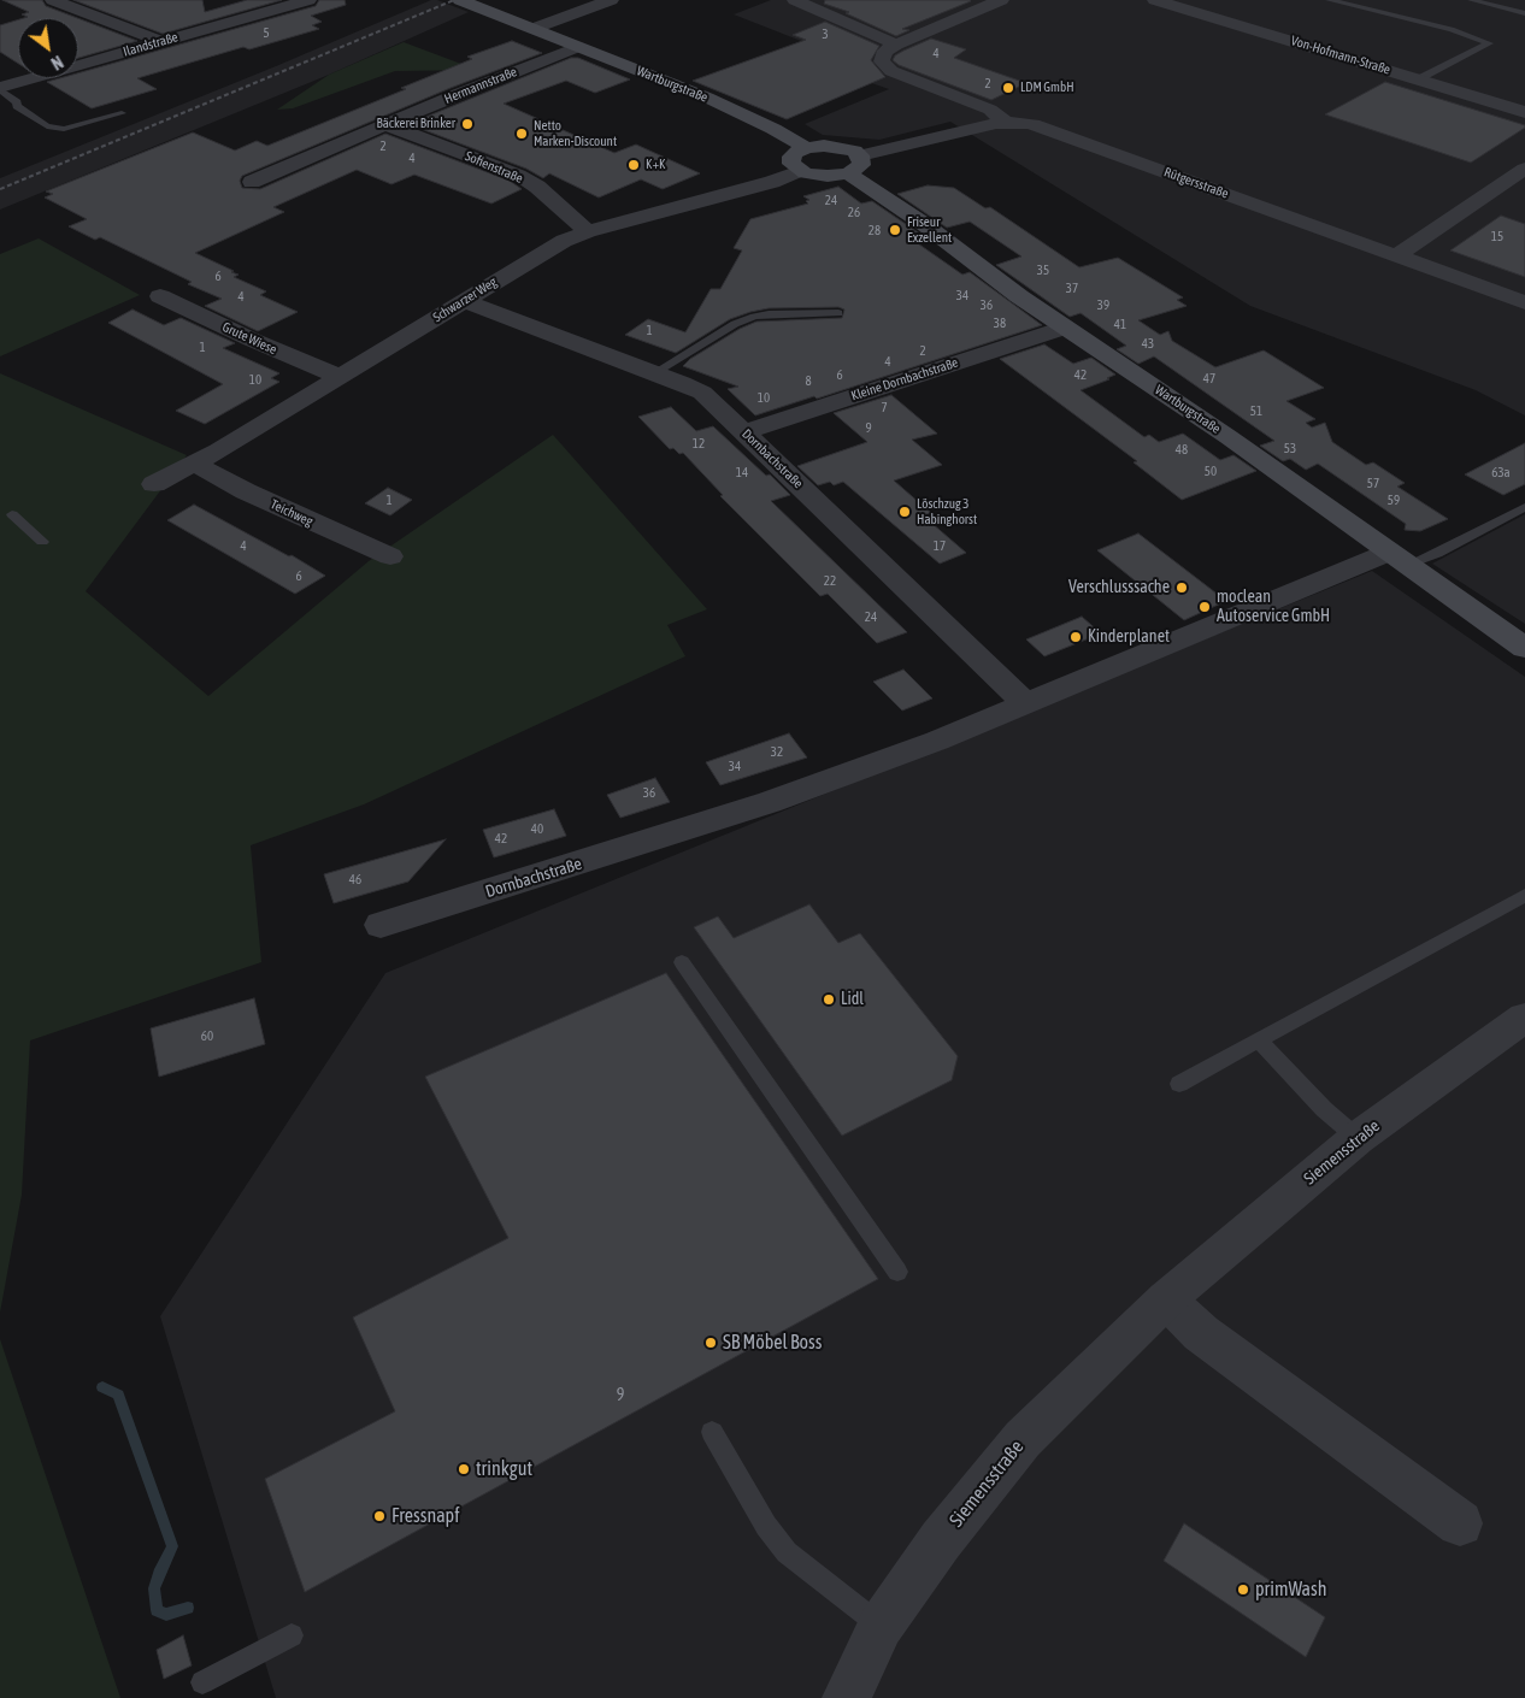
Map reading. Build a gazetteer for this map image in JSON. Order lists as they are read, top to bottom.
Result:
{
  "streets": {
    "main road": ["Wartburgstraße"],
    "street": [
      "Ilandstraße",
      "Von-Hofmann-Straße",
      "Hermannstraße",
      "Sofienstraße",
      "Rütgersstraße",
      "Schwarzer Weg",
      "Grute Wiese",
      "Kleine Dornbachstraße",
      "Dornbachstraße",
      "Teichweg",
      "Siemensstraße"
    ]
  },
  "crossings": [
    ["Wartburgstraße", "Hermannstraße"],
    ["Wartburgstraße", "Rütgersstraße"],
    ["Wartburgstraße", "Kleine Dornbachstraße"],
    ["Wartburgstraße", "Dornbachstraße"],
    ["Hermannstraße", "Sofienstraße"],
    ["Sofienstraße", "Schwarzer Weg"],
    ["Schwarzer Weg", "Grute Wiese"],
    ["Schwarzer Weg", "Dornbachstraße"],
    ["Schwarzer Weg", "Teichweg"],
    ["Kleine Dornbachstraße", "Dornbachstraße"]
  ],
  "places": [
    "LDM GmbH",
    "Bäckerei Brinker",
    "Netto Marken-Discount",
    "K+K",
    "Friseur Exzellent",
    "Löschzug 3 Habinghorst",
    "Verschlusssache",
    "moclean Autoservice GmbH",
    "Kinderplanet",
    "Lidl",
    "SB Möbel Boss",
    "trinkgut",
    "Fressnapf",
    "primWash"
  ],
  "house_numbers": [
    "5",
    "3",
    "4",
    "2",
    "2",
    "4",
    "24",
    "26",
    "28",
    "15",
    "35",
    "6",
    "37",
    "34",
    "4",
    "36",
    "39",
    "38",
    "41",
    "1",
    "43",
    "1",
    "2",
    "4",
    "6",
    "42",
    "47",
    "10",
    "8",
    "10",
    "7",
    "51",
    "9",
    "12",
    "53",
    "48",
    "50",
    "14",
    "63a",
    "57",
    "1",
    "59",
    "4",
    "17",
    "6",
    "22",
    "24",
    "32",
    "34",
    "36",
    "40",
    "42",
    "46",
    "60",
    "9"
  ],
  "north": "bottom right"
}
